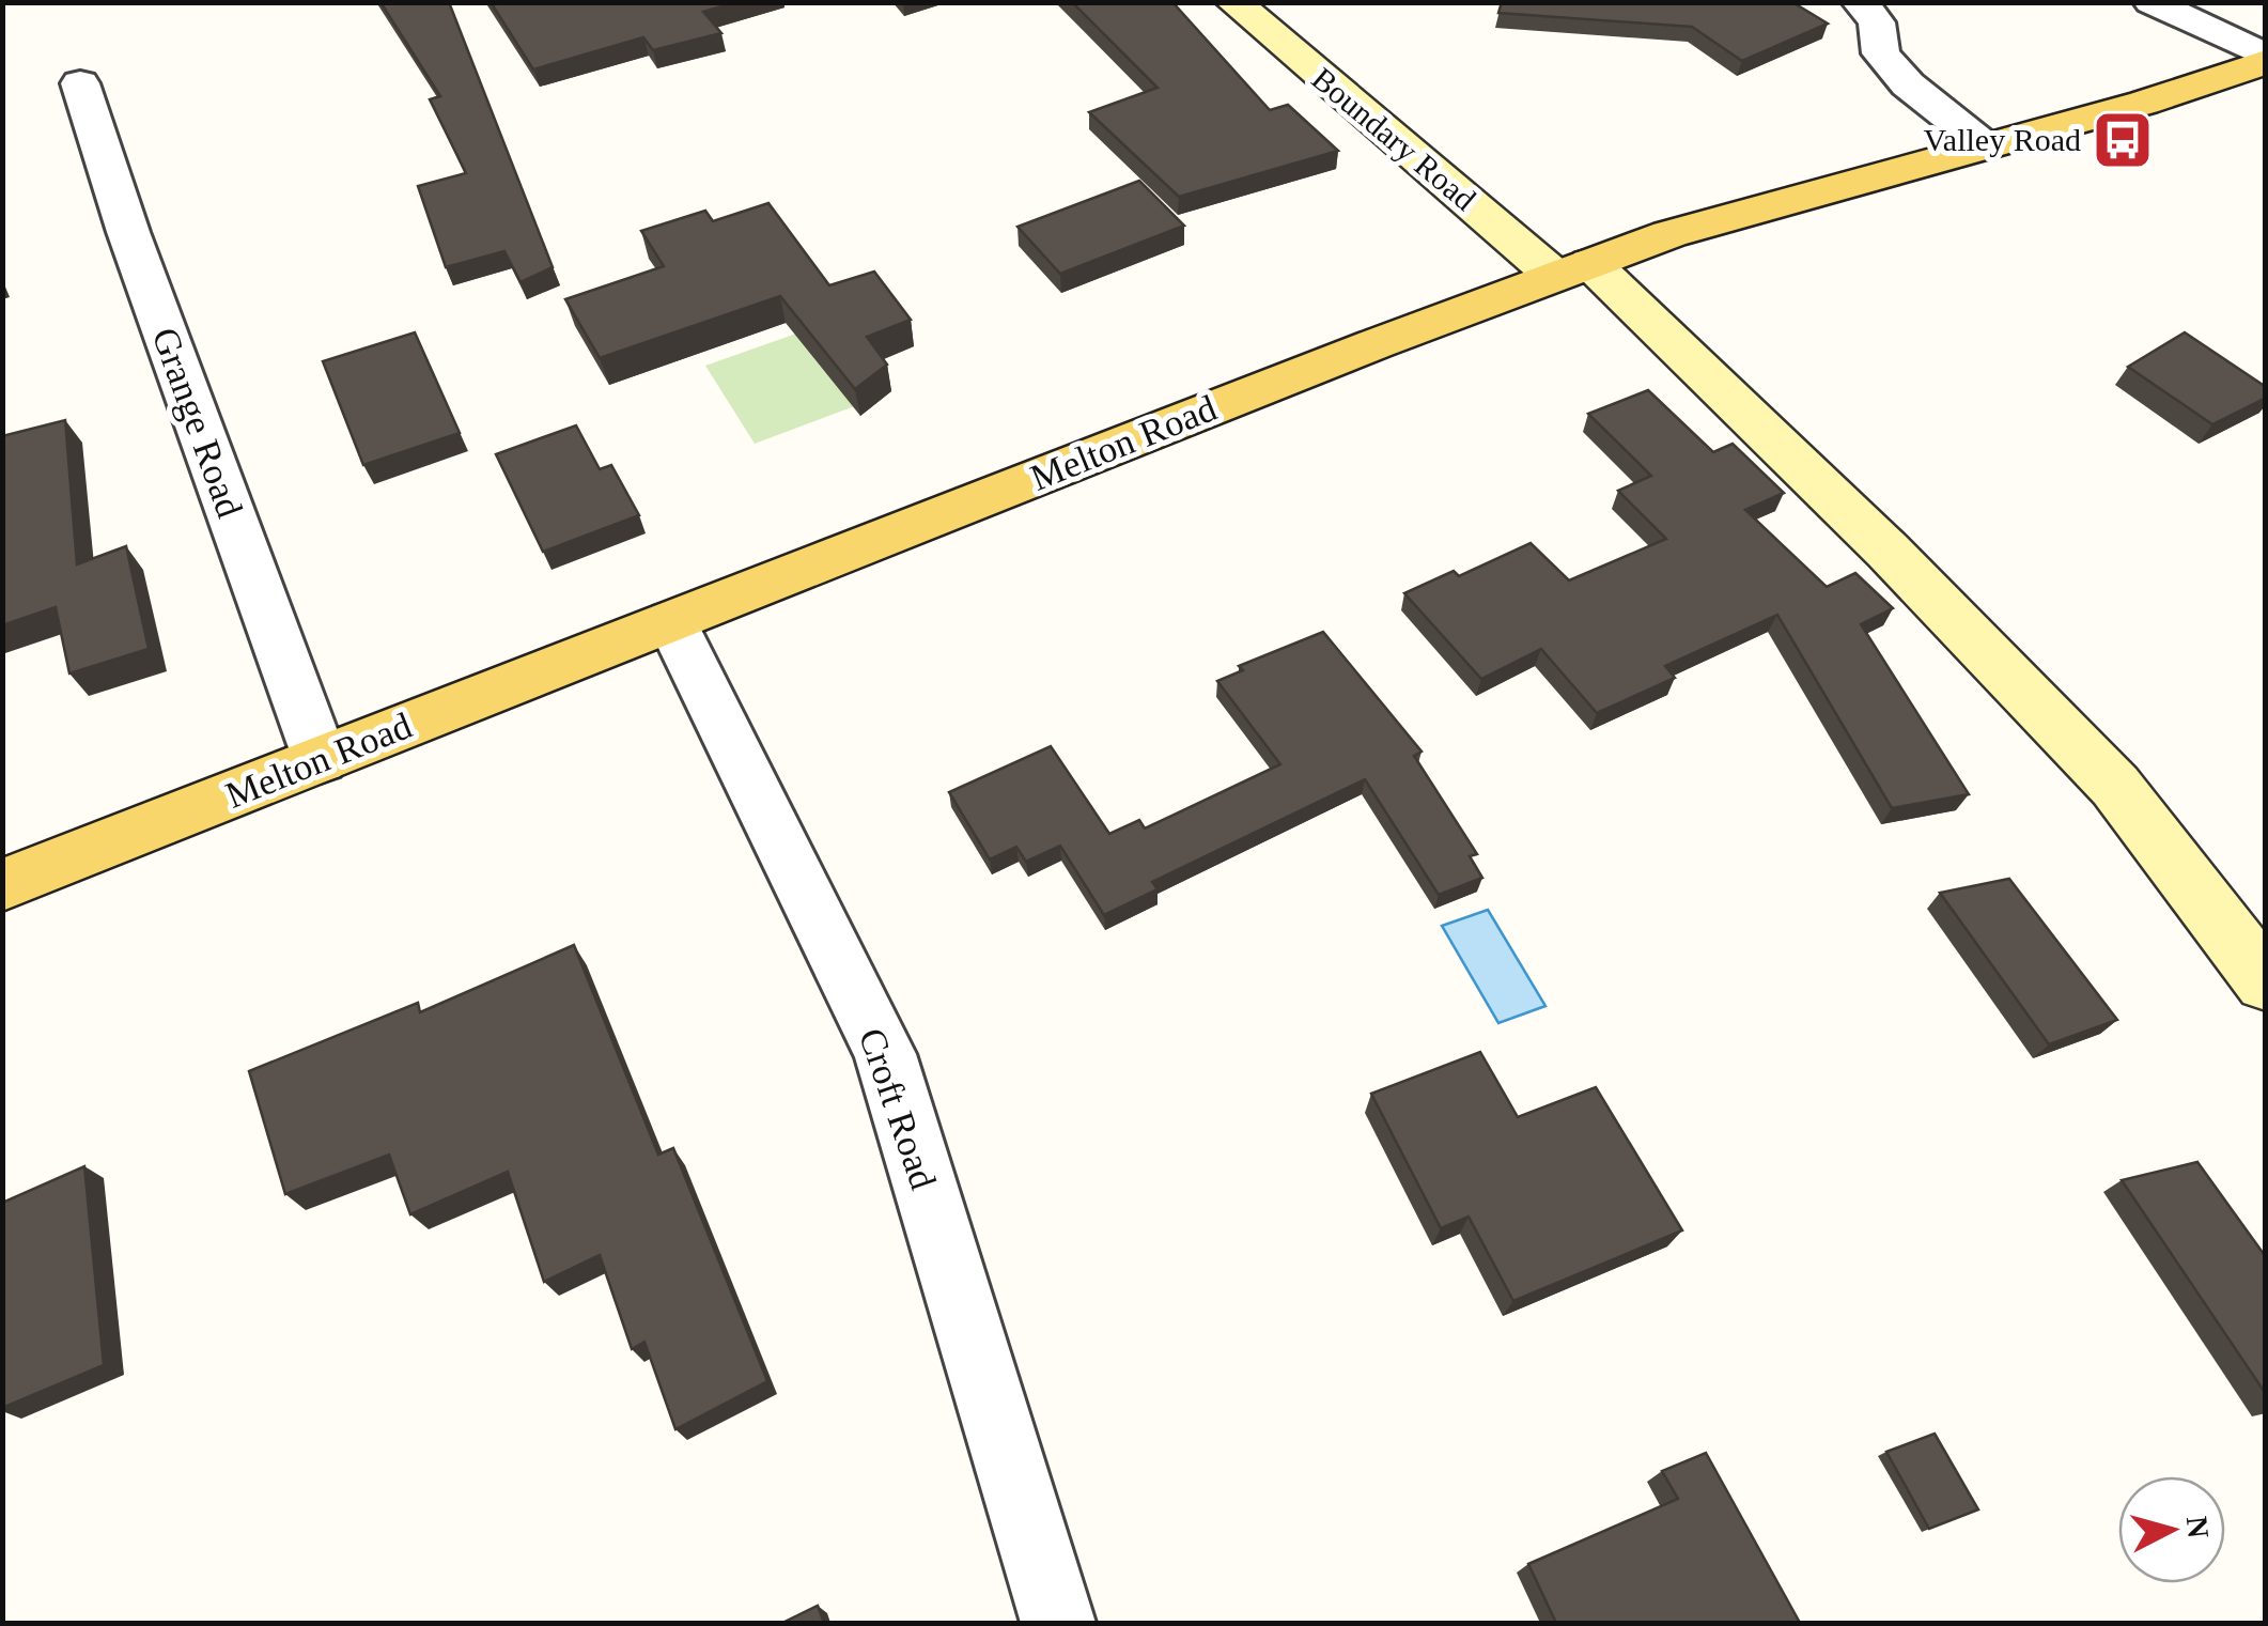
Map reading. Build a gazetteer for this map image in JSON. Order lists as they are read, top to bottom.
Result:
{
  "streets": {
    "main road": ["Melton Road"],
    "street": ["Boundary Road", "Grange Road", "Croft Road"]
  },
  "crossings": [
    ["Boundary Road", "Melton Road"],
    ["Grange Road", "Melton Road"],
    ["Melton Road", "Croft Road"]
  ],
  "places": {
    "bus stop": ["Valley Road"]
  },
  "north": "right"
}
